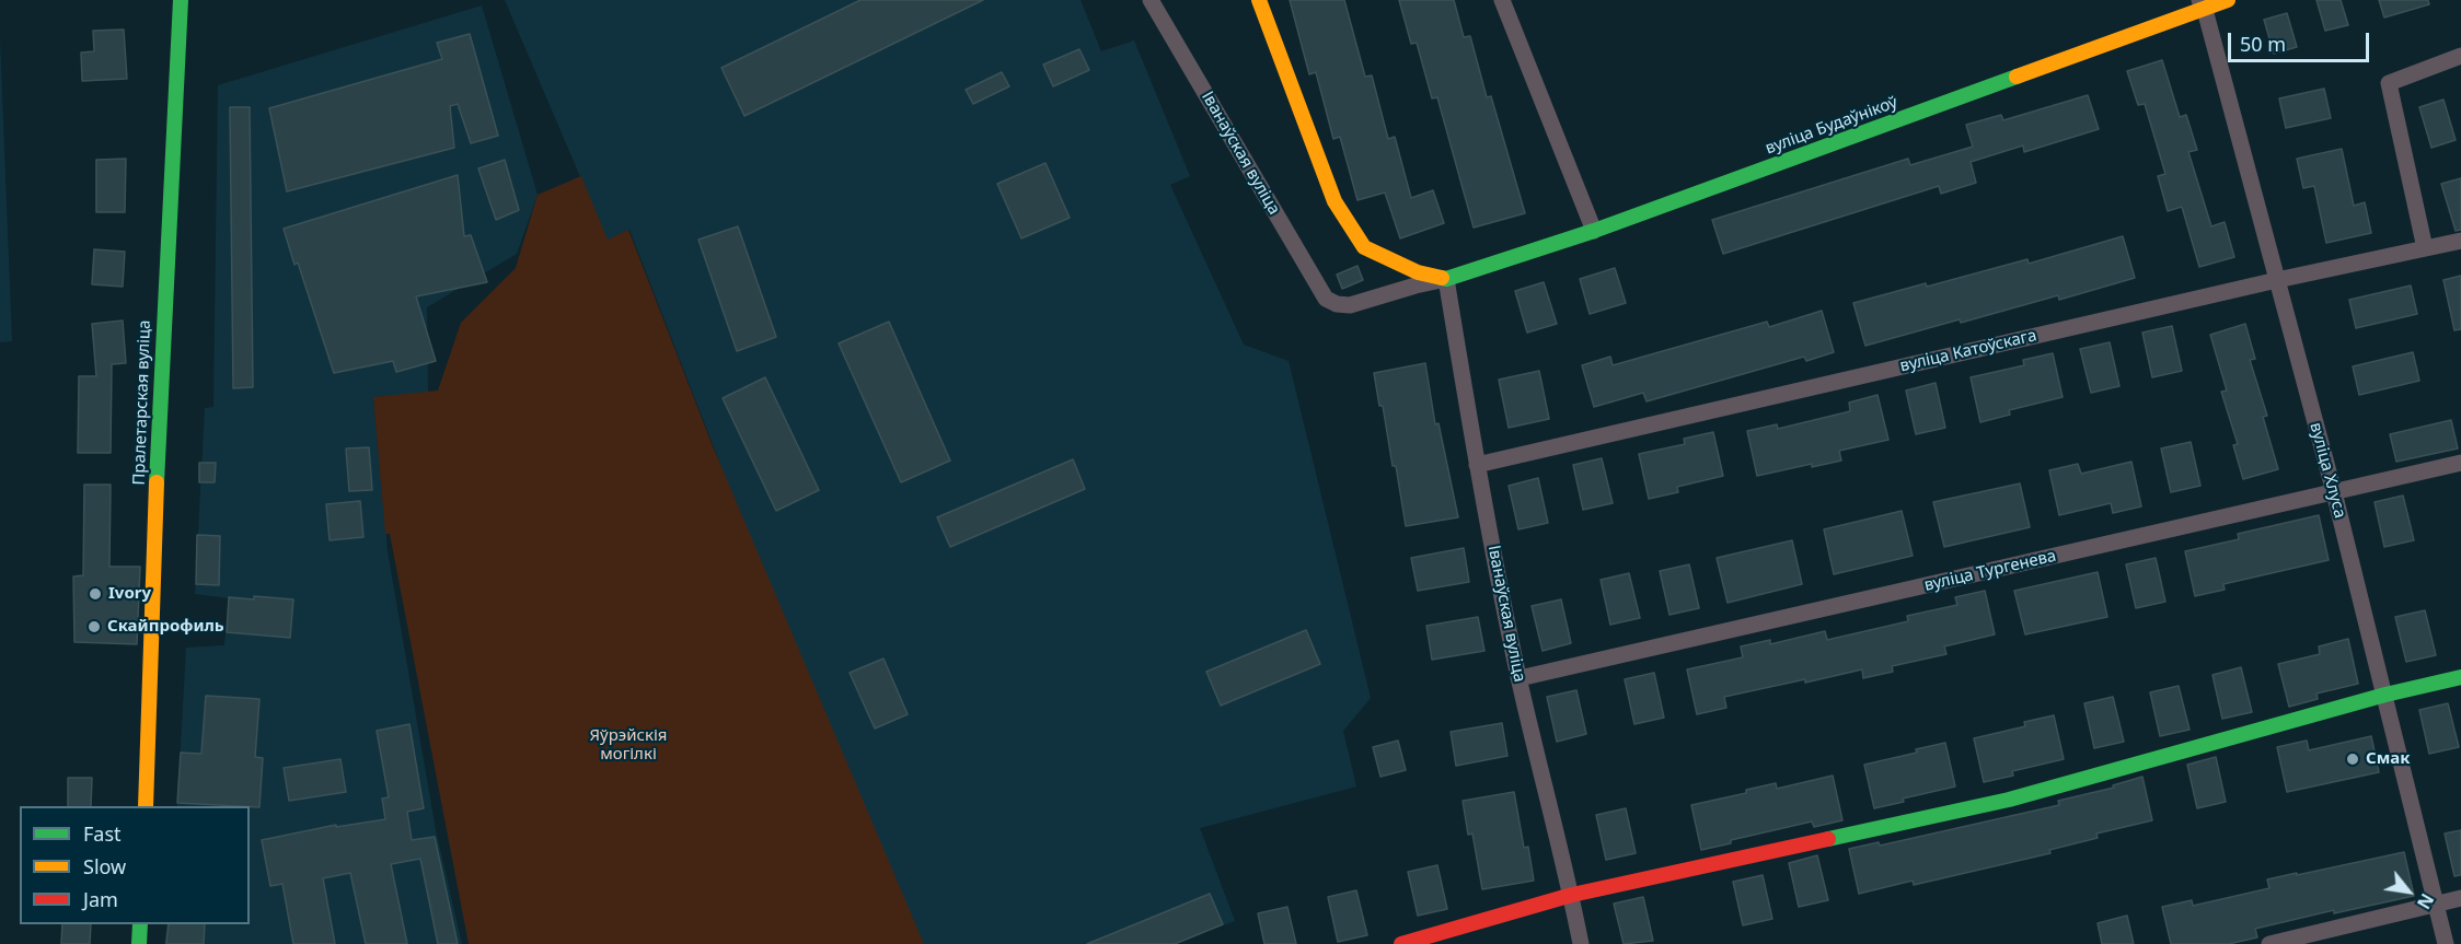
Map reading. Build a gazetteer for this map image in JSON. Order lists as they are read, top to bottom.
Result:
{
  "streets": {
    "street": [
      "вуліца Будаўнікоў",
      "Іванаўская вуліца",
      "вуліца Катоўскага",
      "Пралетарская вуліца",
      "вуліца Хлуса",
      "вуліца Тургенева"
    ]
  },
  "crossings": [
    ["вуліца Будаўнікоў", "Іванаўская вуліца"],
    ["вуліца Будаўнікоў", "вуліца Хлуса"],
    ["Іванаўская вуліца", "вуліца Катоўскага"],
    ["Іванаўская вуліца", "вуліца Тургенева"],
    ["вуліца Катоўскага", "вуліца Хлуса"],
    ["вуліца Хлуса", "вуліца Тургенева"]
  ],
  "parks": ["Яўрэйскія могілкі"],
  "places": ["Ivory", "Скайпрофиль", "Смак"],
  "legend": ["Fast", "Slow", "Jam"],
  "scale_bar": "50 m",
  "north": "bottom right"
}
